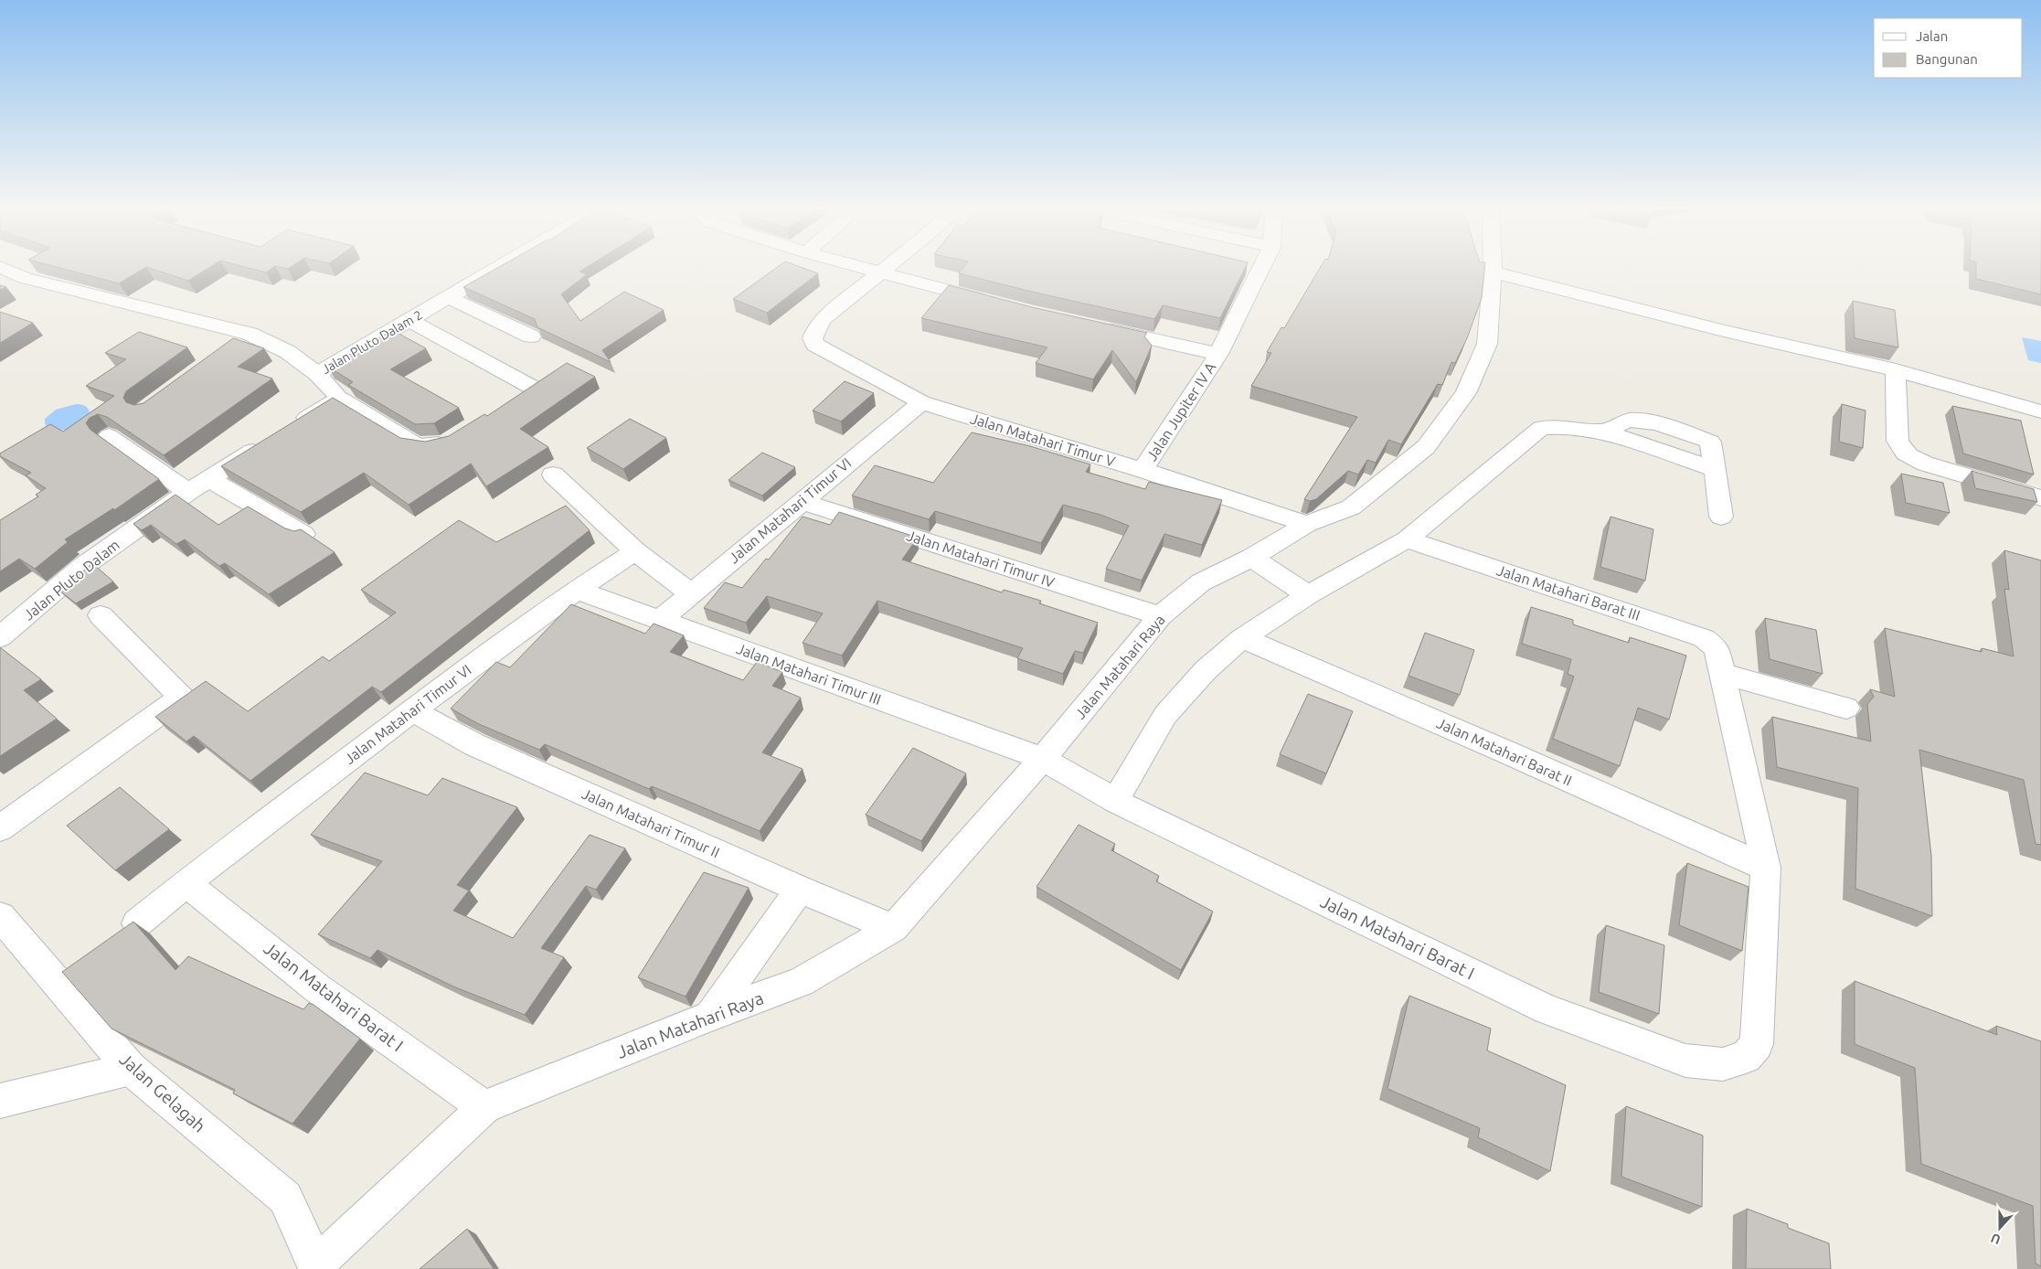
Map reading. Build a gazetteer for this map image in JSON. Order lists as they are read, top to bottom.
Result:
{
  "streets": {
    "street": [
      "Jalan Pluto Dalam 2",
      "Jalan Jupiter IV A",
      "Jalan Matahari Timur V",
      "Jalan Matahari Timur VI",
      "Jalan Matahari Timur IV",
      "Jalan Pluto Dalam",
      "Jalan Matahari Barat III",
      "Jalan Matahari Raya",
      "Jalan Matahari Timur III",
      "Jalan Matahari Barat II",
      "Jalan Matahari Timur II",
      "Jalan Matahari Barat I",
      "Jalan Gelagah"
    ]
  },
  "crossings": [
    ["Jalan Jupiter IV A", "Jalan Matahari Timur V"],
    ["Jalan Matahari Timur V", "Jalan Matahari Timur VI"],
    ["Jalan Matahari Timur V", "Jalan Matahari Raya"],
    ["Jalan Matahari Timur VI", "Jalan Matahari Timur IV"],
    ["Jalan Matahari Timur VI", "Jalan Matahari Timur III"],
    ["Jalan Matahari Timur VI", "Jalan Matahari Timur II"],
    ["Jalan Matahari Timur VI", "Jalan Matahari Barat I"],
    ["Jalan Matahari Timur IV", "Jalan Matahari Raya"],
    ["Jalan Matahari Barat III", "Jalan Matahari Barat I"],
    ["Jalan Matahari Raya", "Jalan Matahari Timur III"],
    ["Jalan Matahari Raya", "Jalan Matahari Timur II"],
    ["Jalan Matahari Raya", "Jalan Matahari Barat I"],
    ["Jalan Matahari Raya", "Jalan Gelagah"],
    ["Jalan Matahari Barat II", "Jalan Matahari Barat I"]
  ],
  "legend": ["Jalan", "Bangunan"],
  "north": "bottom"
}
